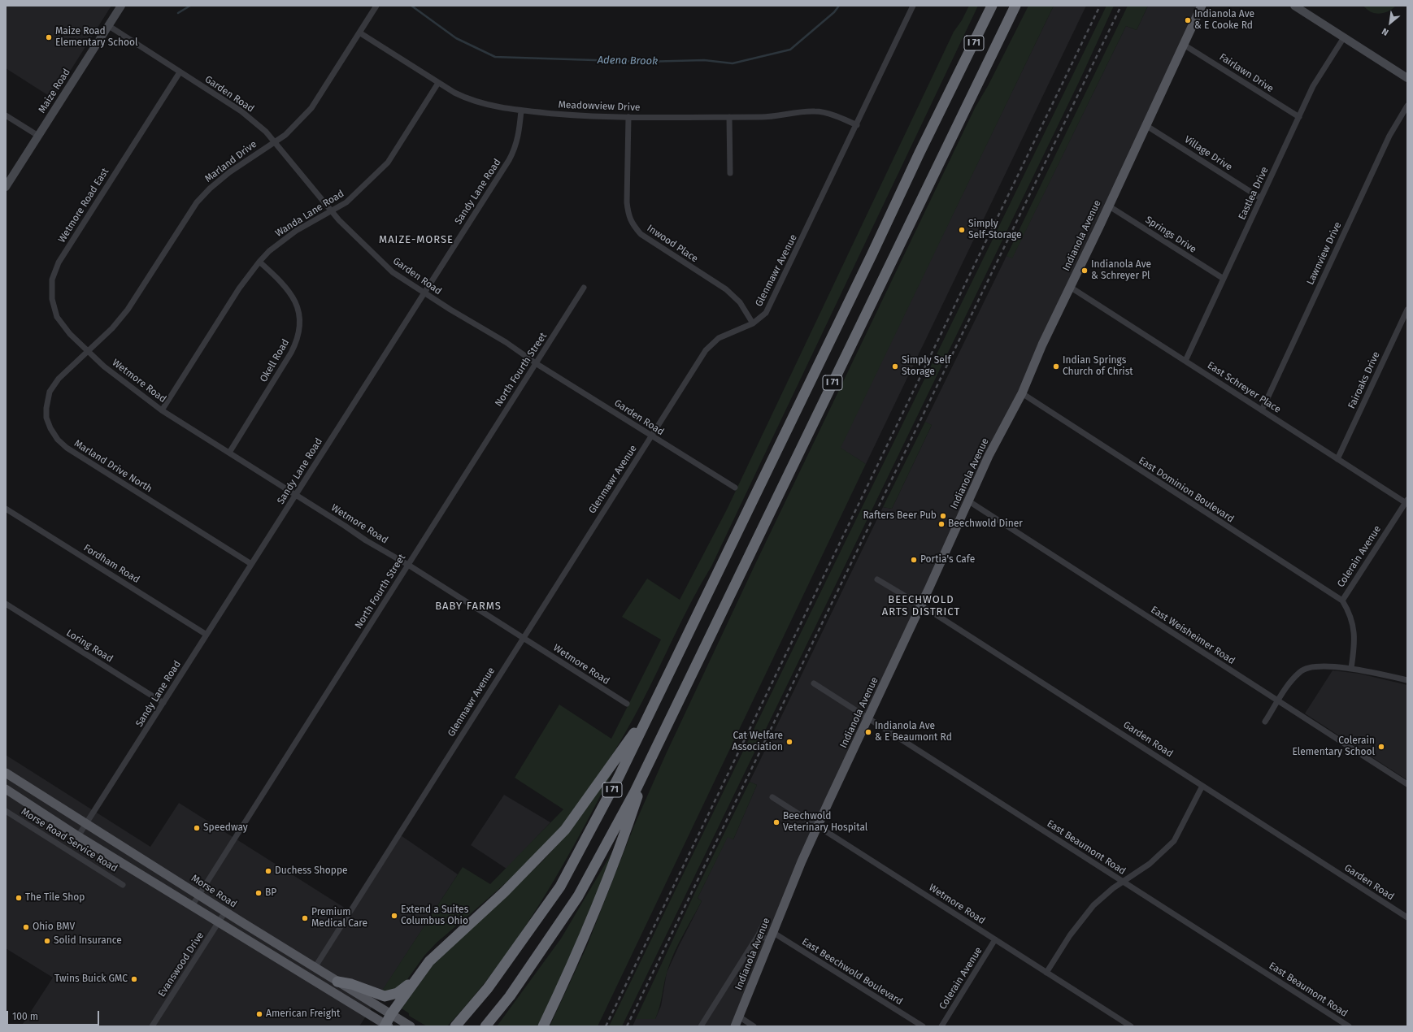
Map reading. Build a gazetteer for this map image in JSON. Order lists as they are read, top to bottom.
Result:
{
  "streets": {
    "highway": ["I 71"],
    "main road": ["Indianola Avenue", "Morse Road"],
    "street": [
      "Fairlawn Drive",
      "Maize Road",
      "Garden Road",
      "Meadowview Drive",
      "Village Drive",
      "Marland Drive",
      "Sandy Lane Road",
      "Eastlea Drive",
      "Wetmore Road East",
      "Wanda Lane Road",
      "Springs Drive",
      "Inwood Place",
      "Lawnview Drive",
      "Glenmawr Avenue",
      "Okell Road",
      "North Fourth Street",
      "Fairoaks Drive",
      "Wetmore Road",
      "East Schreyer Place",
      "Marland Drive North",
      "East Dominion Boulevard",
      "Colerain Avenue",
      "Fordham Road",
      "East Weisheimer Road",
      "Loring Road",
      "Morse Road Service Road",
      "East Beaumont Road",
      "Evanswood Drive",
      "East Beechwold Boulevard"
    ]
  },
  "crossings": [
    ["Fairlawn Drive", "Eastlea Drive"],
    ["Fairlawn Drive", "Indianola Avenue"],
    ["Maize Road", "Garden Road"],
    ["Garden Road", "Marland Drive"],
    ["Garden Road", "Sandy Lane Road"],
    ["Garden Road", "Wetmore Road East"],
    ["Garden Road", "Wanda Lane Road"],
    ["Garden Road", "Indianola Avenue"],
    ["Garden Road", "Glenmawr Avenue"],
    ["Garden Road", "North Fourth Street"],
    ["Meadowview Drive", "Marland Drive"],
    ["Meadowview Drive", "Sandy Lane Road"],
    ["Meadowview Drive", "Wanda Lane Road"],
    ["Meadowview Drive", "Inwood Place"],
    ["Meadowview Drive", "Glenmawr Avenue"],
    ["Village Drive", "Eastlea Drive"],
    ["Village Drive", "Indianola Avenue"],
    ["Marland Drive", "Wetmore Road East"],
    ["Marland Drive", "Wetmore Road"],
    ["Marland Drive", "Marland Drive North"],
    ["Sandy Lane Road", "Wetmore Road"],
    ["Sandy Lane Road", "Marland Drive North"],
    ["Sandy Lane Road", "Fordham Road"],
    ["Sandy Lane Road", "Loring Road"],
    ["Sandy Lane Road", "Morse Road"],
    ["Eastlea Drive", "Springs Drive"],
    ["Eastlea Drive", "East Schreyer Place"],
    ["Wetmore Road East", "Wetmore Road"],
    ["Wetmore Road East", "Marland Drive North"],
    ["Wanda Lane Road", "Okell Road"],
    ["Wanda Lane Road", "Wetmore Road"],
    ["Springs Drive", "Indianola Avenue"],
    ["Indianola Avenue", "Wetmore Road"],
    ["Indianola Avenue", "East Schreyer Place"],
    ["Indianola Avenue", "East Dominion Boulevard"],
    ["Indianola Avenue", "East Weisheimer Road"],
    ["Indianola Avenue", "East Beaumont Road"],
    ["Indianola Avenue", "East Beechwold Boulevard"],
    ["Inwood Place", "Glenmawr Avenue"],
    ["Lawnview Drive", "East Schreyer Place"],
    ["Glenmawr Avenue", "Wetmore Road"],
    ["Glenmawr Avenue", "Morse Road"],
    ["Okell Road", "Wetmore Road"],
    ["North Fourth Street", "Wetmore Road"],
    ["North Fourth Street", "Morse Road"],
    ["Fairoaks Drive", "East Schreyer Place"],
    ["Wetmore Road", "Marland Drive North"],
    ["Wetmore Road", "Colerain Avenue"],
    ["East Schreyer Place", "Colerain Avenue"],
    ["East Dominion Boulevard", "Colerain Avenue"],
    ["Morse Road", "Evanswood Drive"]
  ],
  "districts": ["MAIZE-MORSE", "BEECHWOLD ARTS DISTRICT", "BABY FARMS"],
  "water": ["Adena Brook"],
  "places": [
    "Indianola Ave & E Cooke Rd",
    "Maize Road Elementary School",
    "Simply Self-Storage",
    "Indianola Ave & Schreyer Pl",
    "Simply Self Storage",
    "Indian Springs Church of Christ",
    "Rafters Beer Pub",
    "Beechwold Diner",
    "Portia's Cafe",
    "Indianola Ave & E Beaumont Rd",
    "Cat Welfare Association",
    "Colerain Elementary School",
    "Beechwold Veterinary Hospital",
    "Speedway",
    "Duchess Shoppe",
    "BP",
    "The Tile Shop",
    "Extend a Suites Columbus Ohio",
    "Premium Medical Care",
    "Ohio BMV",
    "Solid Insurance",
    "Twins Buick GMC",
    "American Freight"
  ],
  "scale_bar": "100 m",
  "north": "bottom left"
}
